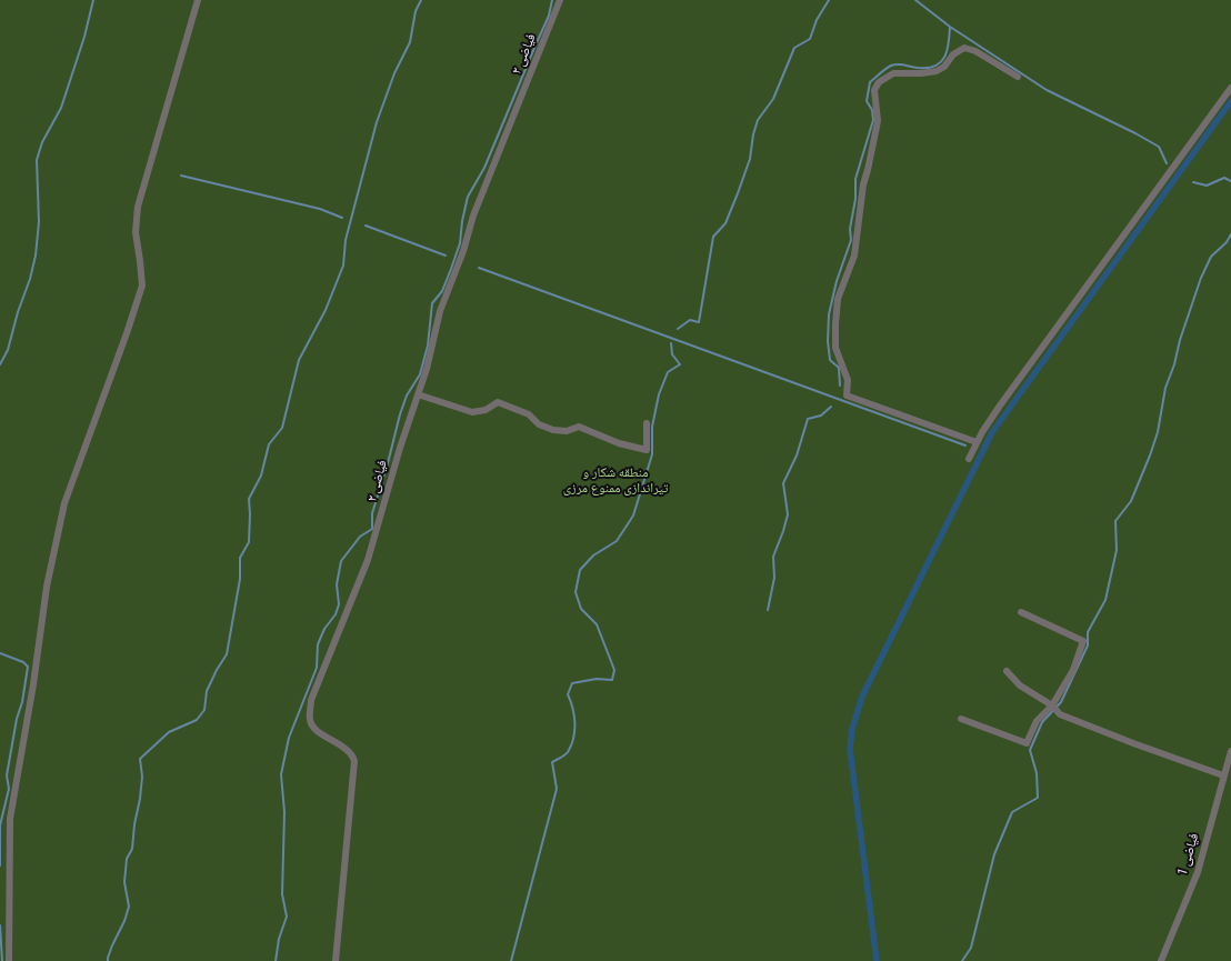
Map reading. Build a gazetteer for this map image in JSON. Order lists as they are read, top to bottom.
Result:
{
  "streets": {
    "street": ["فیاضی ۲", "فیاضی 1"]
  },
  "parks": ["منطقه شکار و تیراندازی ممنوع مرزی"]
}
